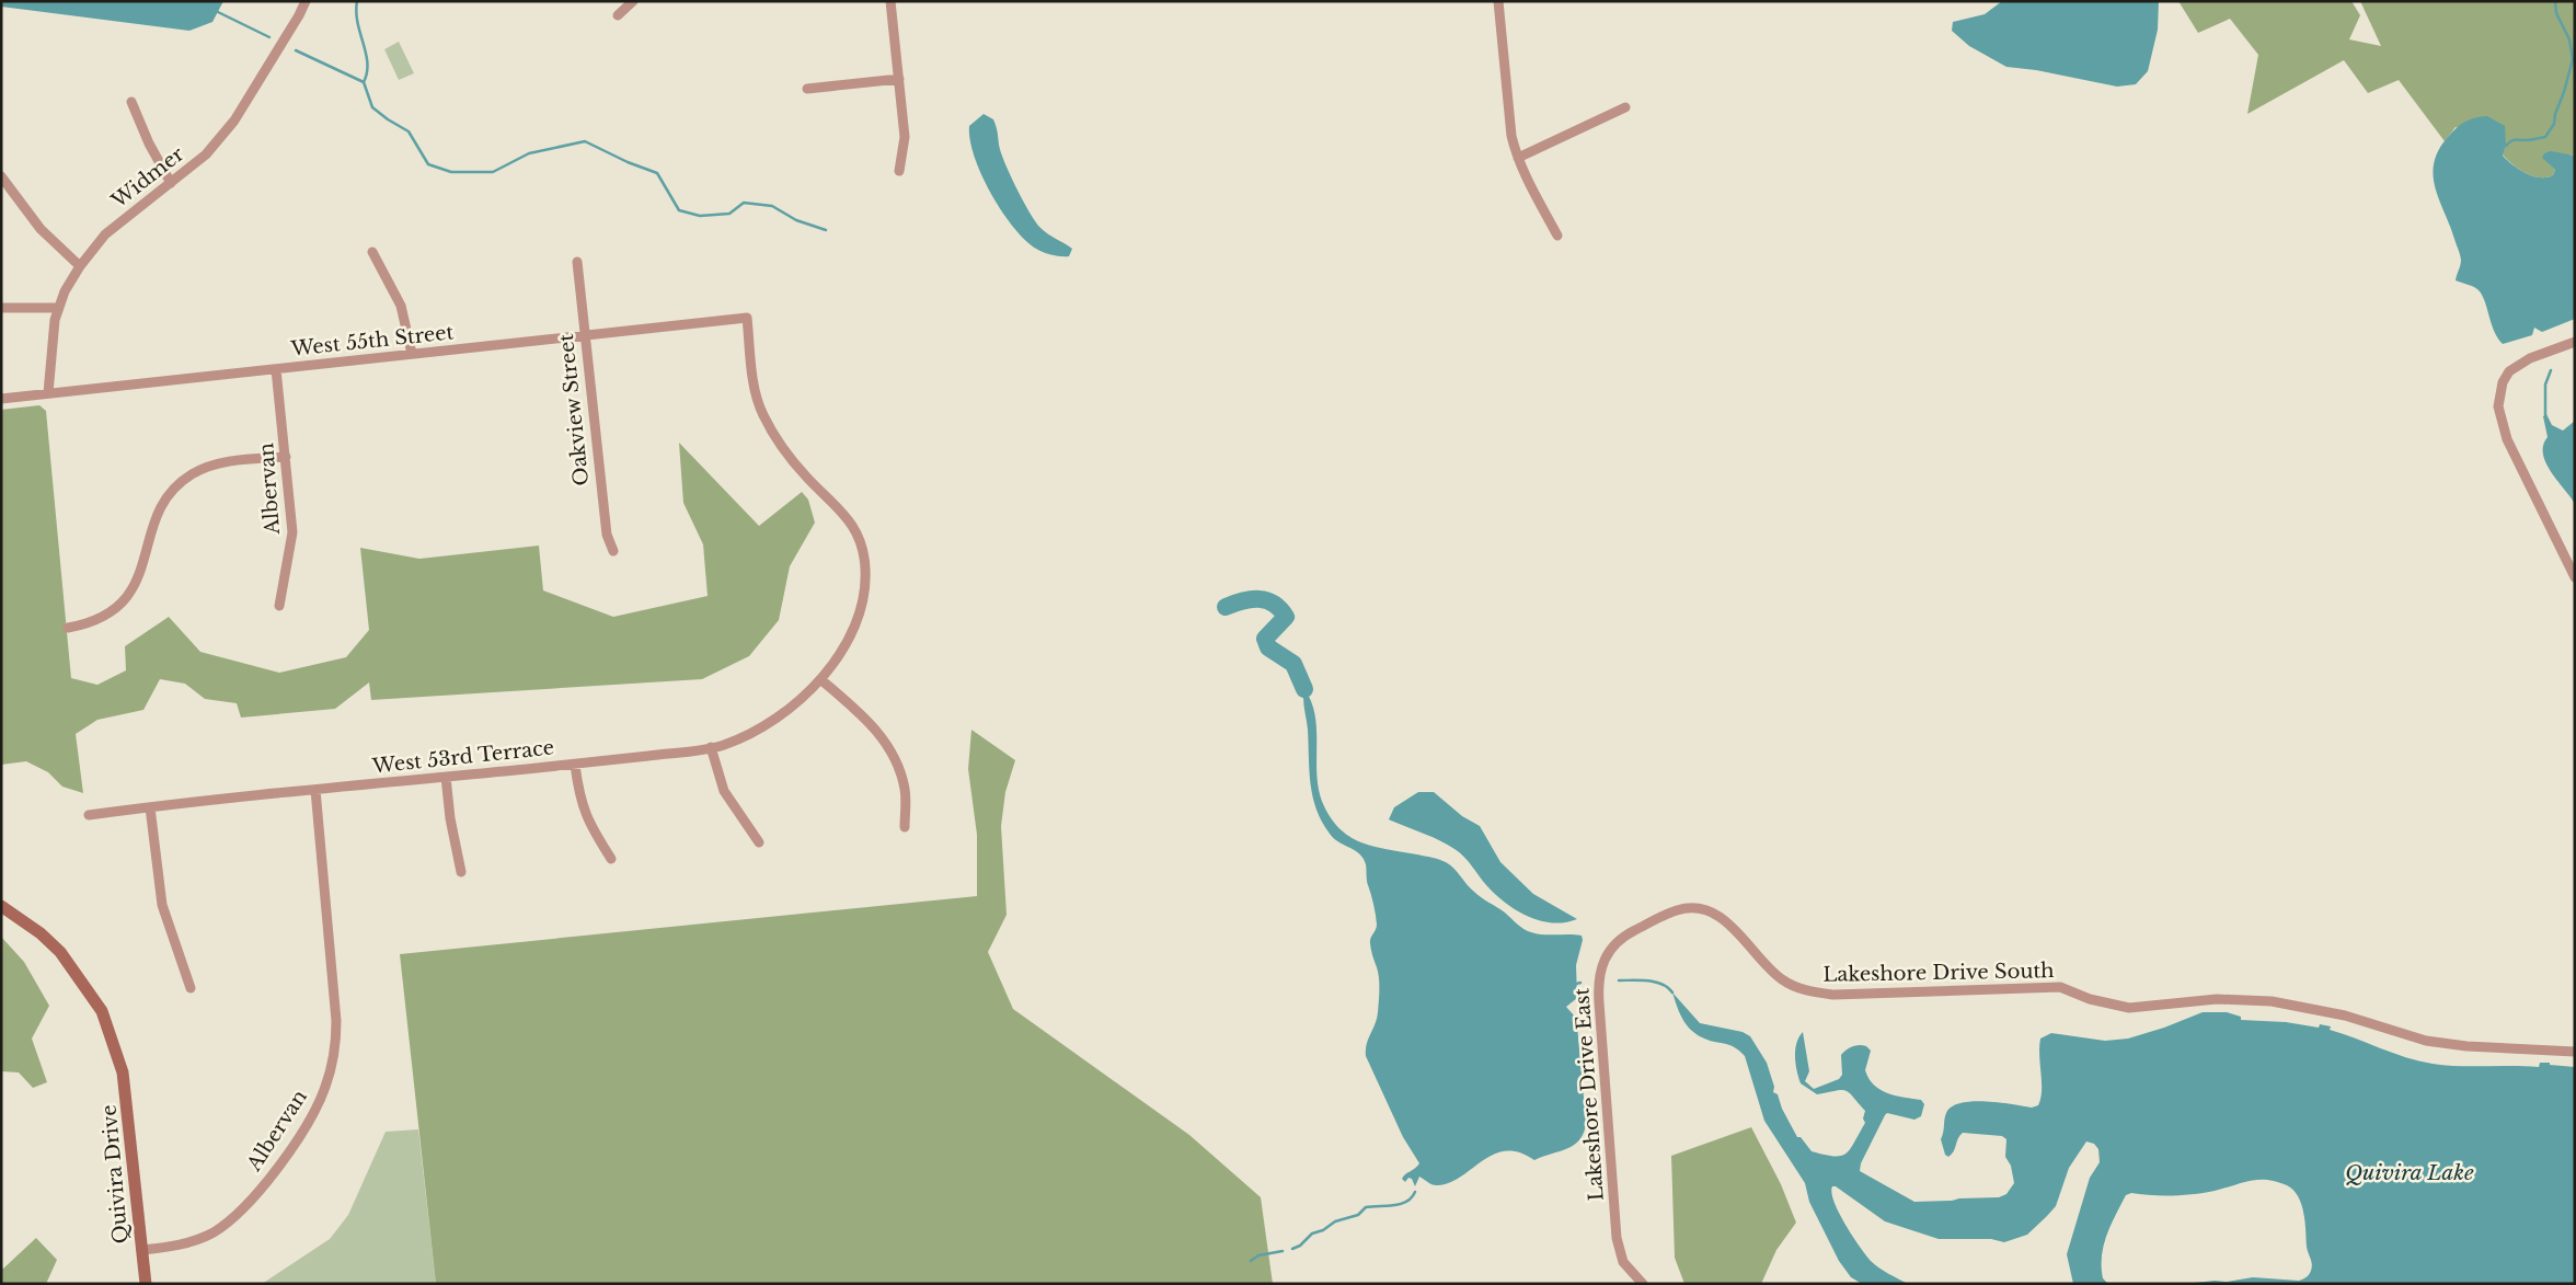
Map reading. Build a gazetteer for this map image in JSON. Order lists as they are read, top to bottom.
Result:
{
  "streets": {
    "main road": ["Quivira Drive"],
    "street": [
      "Widmer",
      "West 55th Street",
      "Oakview Street",
      "Albervan",
      "West 53rd Terrace",
      "Lakeshore Drive South",
      "Lakeshore Drive East"
    ]
  },
  "crossings": [
    ["Widmer", "West 55th Street"],
    ["West 55th Street", "Oakview Street"],
    ["West 55th Street", "Albervan"],
    ["West 55th Street", "West 53rd Terrace"],
    ["Albervan", "West 53rd Terrace"],
    ["Albervan", "Quivira Drive"],
    ["Lakeshore Drive South", "Lakeshore Drive East"]
  ],
  "water": ["Quivira Lake"]
}
